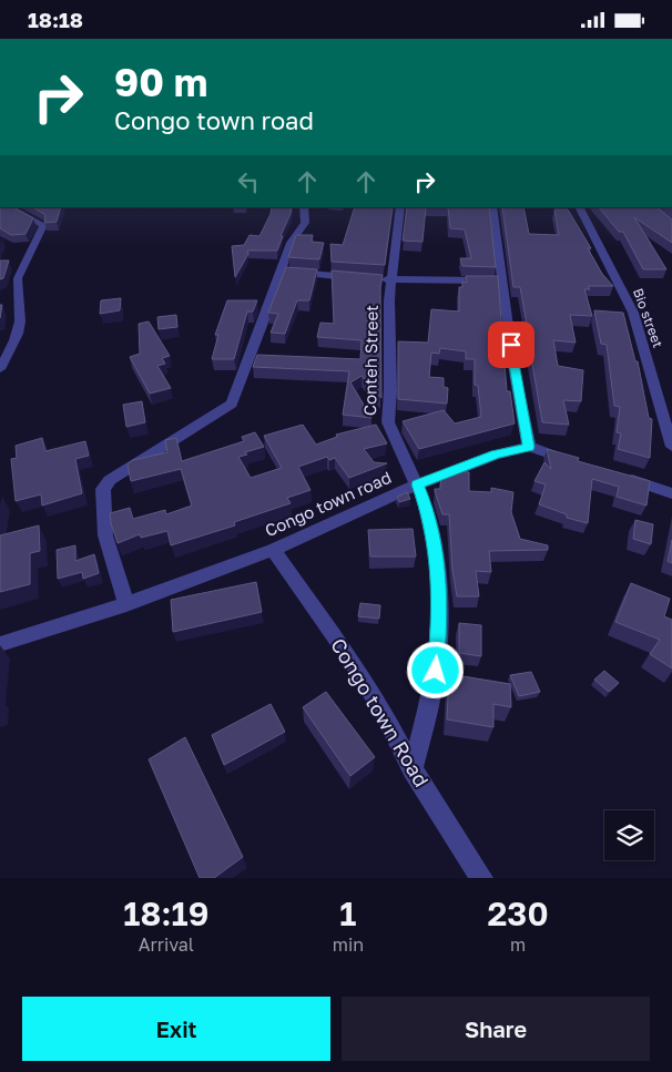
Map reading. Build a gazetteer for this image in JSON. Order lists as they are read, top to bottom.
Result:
{
  "streets": {
    "street": [
      "Bio street",
      "Conteh Street",
      "Congo town road",
      "Congo town Road"
    ]
  },
  "crossings": [
    ["Conteh Street", "Congo town road"],
    ["Conteh Street", "Congo town Road"],
    ["Congo town road", "Congo town Road"]
  ],
  "page": {
    "status": "18:18",
    "turn": ["90 m", "Congo town road"],
    "eta": [
      "18:19",
      "Arrival",
      "1",
      "min",
      "230",
      "m"
    ],
    "buttons": ["Exit", "Share"]
  }
}
